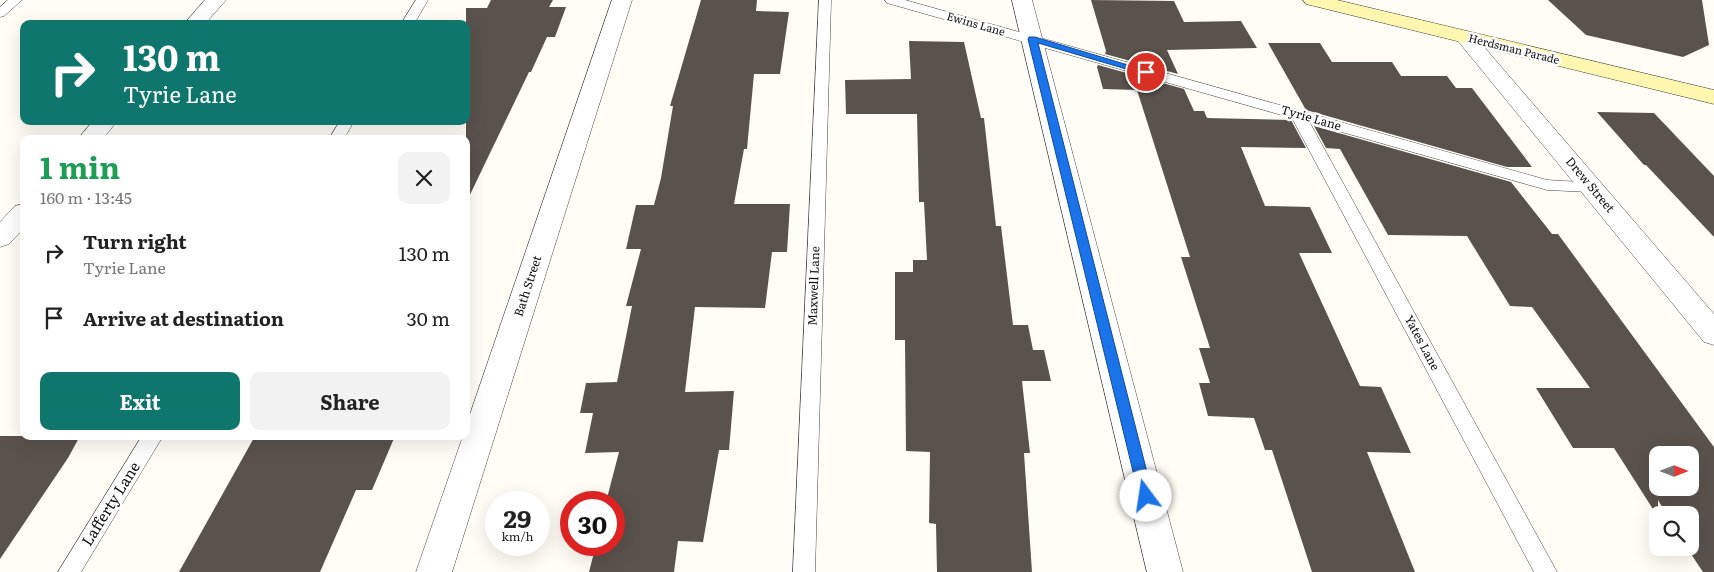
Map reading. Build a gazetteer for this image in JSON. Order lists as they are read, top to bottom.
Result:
{
  "streets": {
    "main road": ["Herdsman Parade"],
    "street": ["Drew Street", "Bath Street"],
    "lane": [
      "Ewins Lane",
      "Tyrie Lane",
      "Maxwell Lane",
      "Yates Lane",
      "Lafferty Lane"
    ]
  },
  "crossings": [
    ["Ewins Lane", "Tyrie Lane"],
    ["Herdsman Parade", "Drew Street"],
    ["Tyrie Lane", "Drew Street"],
    ["Tyrie Lane", "Yates Lane"]
  ],
  "north": "right",
  "page": {
    "turn": ["130 m", "Tyrie Lane"],
    "heading": ["1 min", "160 m · 13:45"],
    "list": [
      {
        "name": "Turn right",
        "note": "Tyrie Lane",
        "value": "130 m"
      },
      {
        "name": "Arrive at destination",
        "value": "30 m"
      }
    ],
    "buttons": ["Exit", "Share"],
    "speed": "29 km/h",
    "limit": "30"
  }
}
